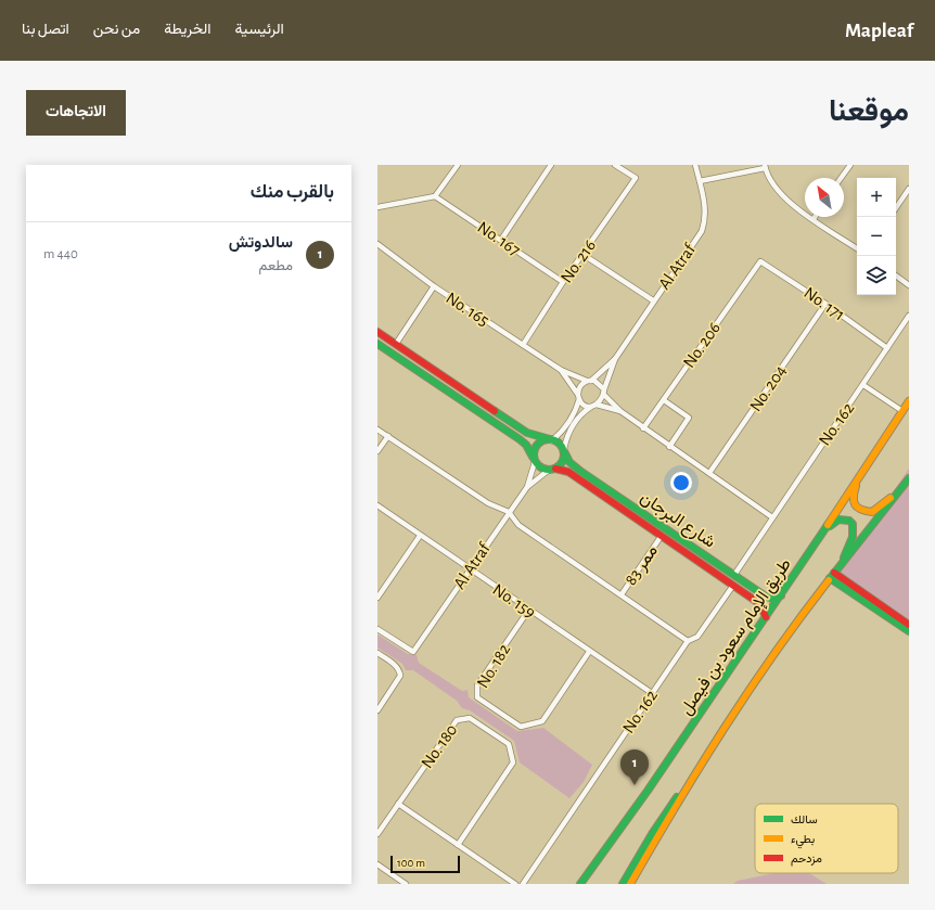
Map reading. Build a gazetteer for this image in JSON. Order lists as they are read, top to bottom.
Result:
{
  "streets": {
    "main road": ["شارع البرجان", "طريق الإمام سعود بن فيصل"],
    "street": [
      "No. 167",
      "No. 216",
      "Al Atraf",
      "No. 171",
      "No. 165",
      "No. 206",
      "No. 204",
      "No. 162",
      "ممر 83",
      "No. 159",
      "No. 182",
      "No. 180"
    ]
  },
  "crossings": [
    ["No. 167", "No. 216"],
    ["No. 216", "No. 165"],
    ["Al Atraf", "No. 159"],
    ["No. 171", "No. 206"],
    ["No. 171", "No. 204"],
    ["No. 171", "No. 162"],
    ["No. 162", "شارع البرجان"],
    ["No. 162", "No. 159"],
    ["شارع البرجان", "ممر 83"],
    ["شارع البرجان", "طريق الإمام سعود بن فيصل"],
    ["No. 159", "No. 182"]
  ],
  "legend": ["سالك", "بطيء", "مزدحم"],
  "scale_bar": "100 m",
  "north": "top left",
  "page": {
    "header": "Mapleaf",
    "nav": [
      "الرئيسية",
      "الخريطة",
      "من نحن",
      "اتصل بنا"
    ],
    "title": "موقعنا",
    "buttons": "الاتجاهات",
    "heading": "بالقرب منك",
    "map_buttons": ["+", "−"],
    "list": [
      {
        "mark": "1",
        "name": "سالدوتش",
        "note": "مطعم",
        "value": "440 m"
      }
    ],
    "pins": "1",
    "scale": "100 m"
  }
}
